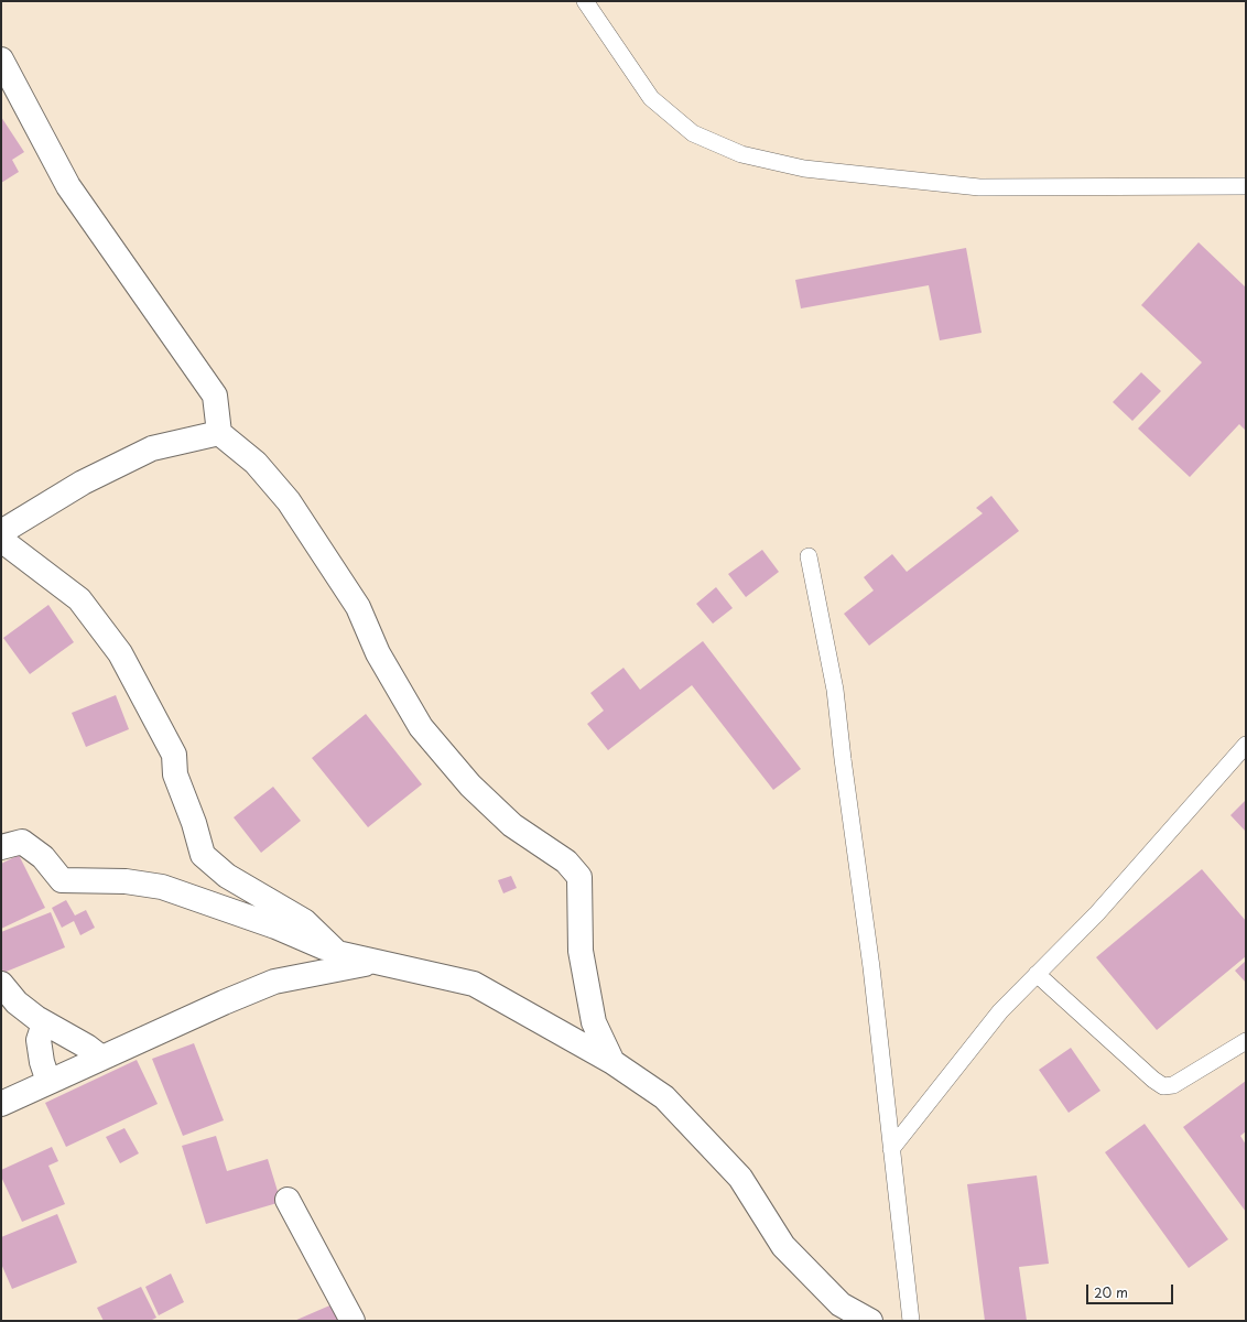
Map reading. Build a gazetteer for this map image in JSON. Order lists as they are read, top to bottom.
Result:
{
  "scale_bar": "20 m"
}
